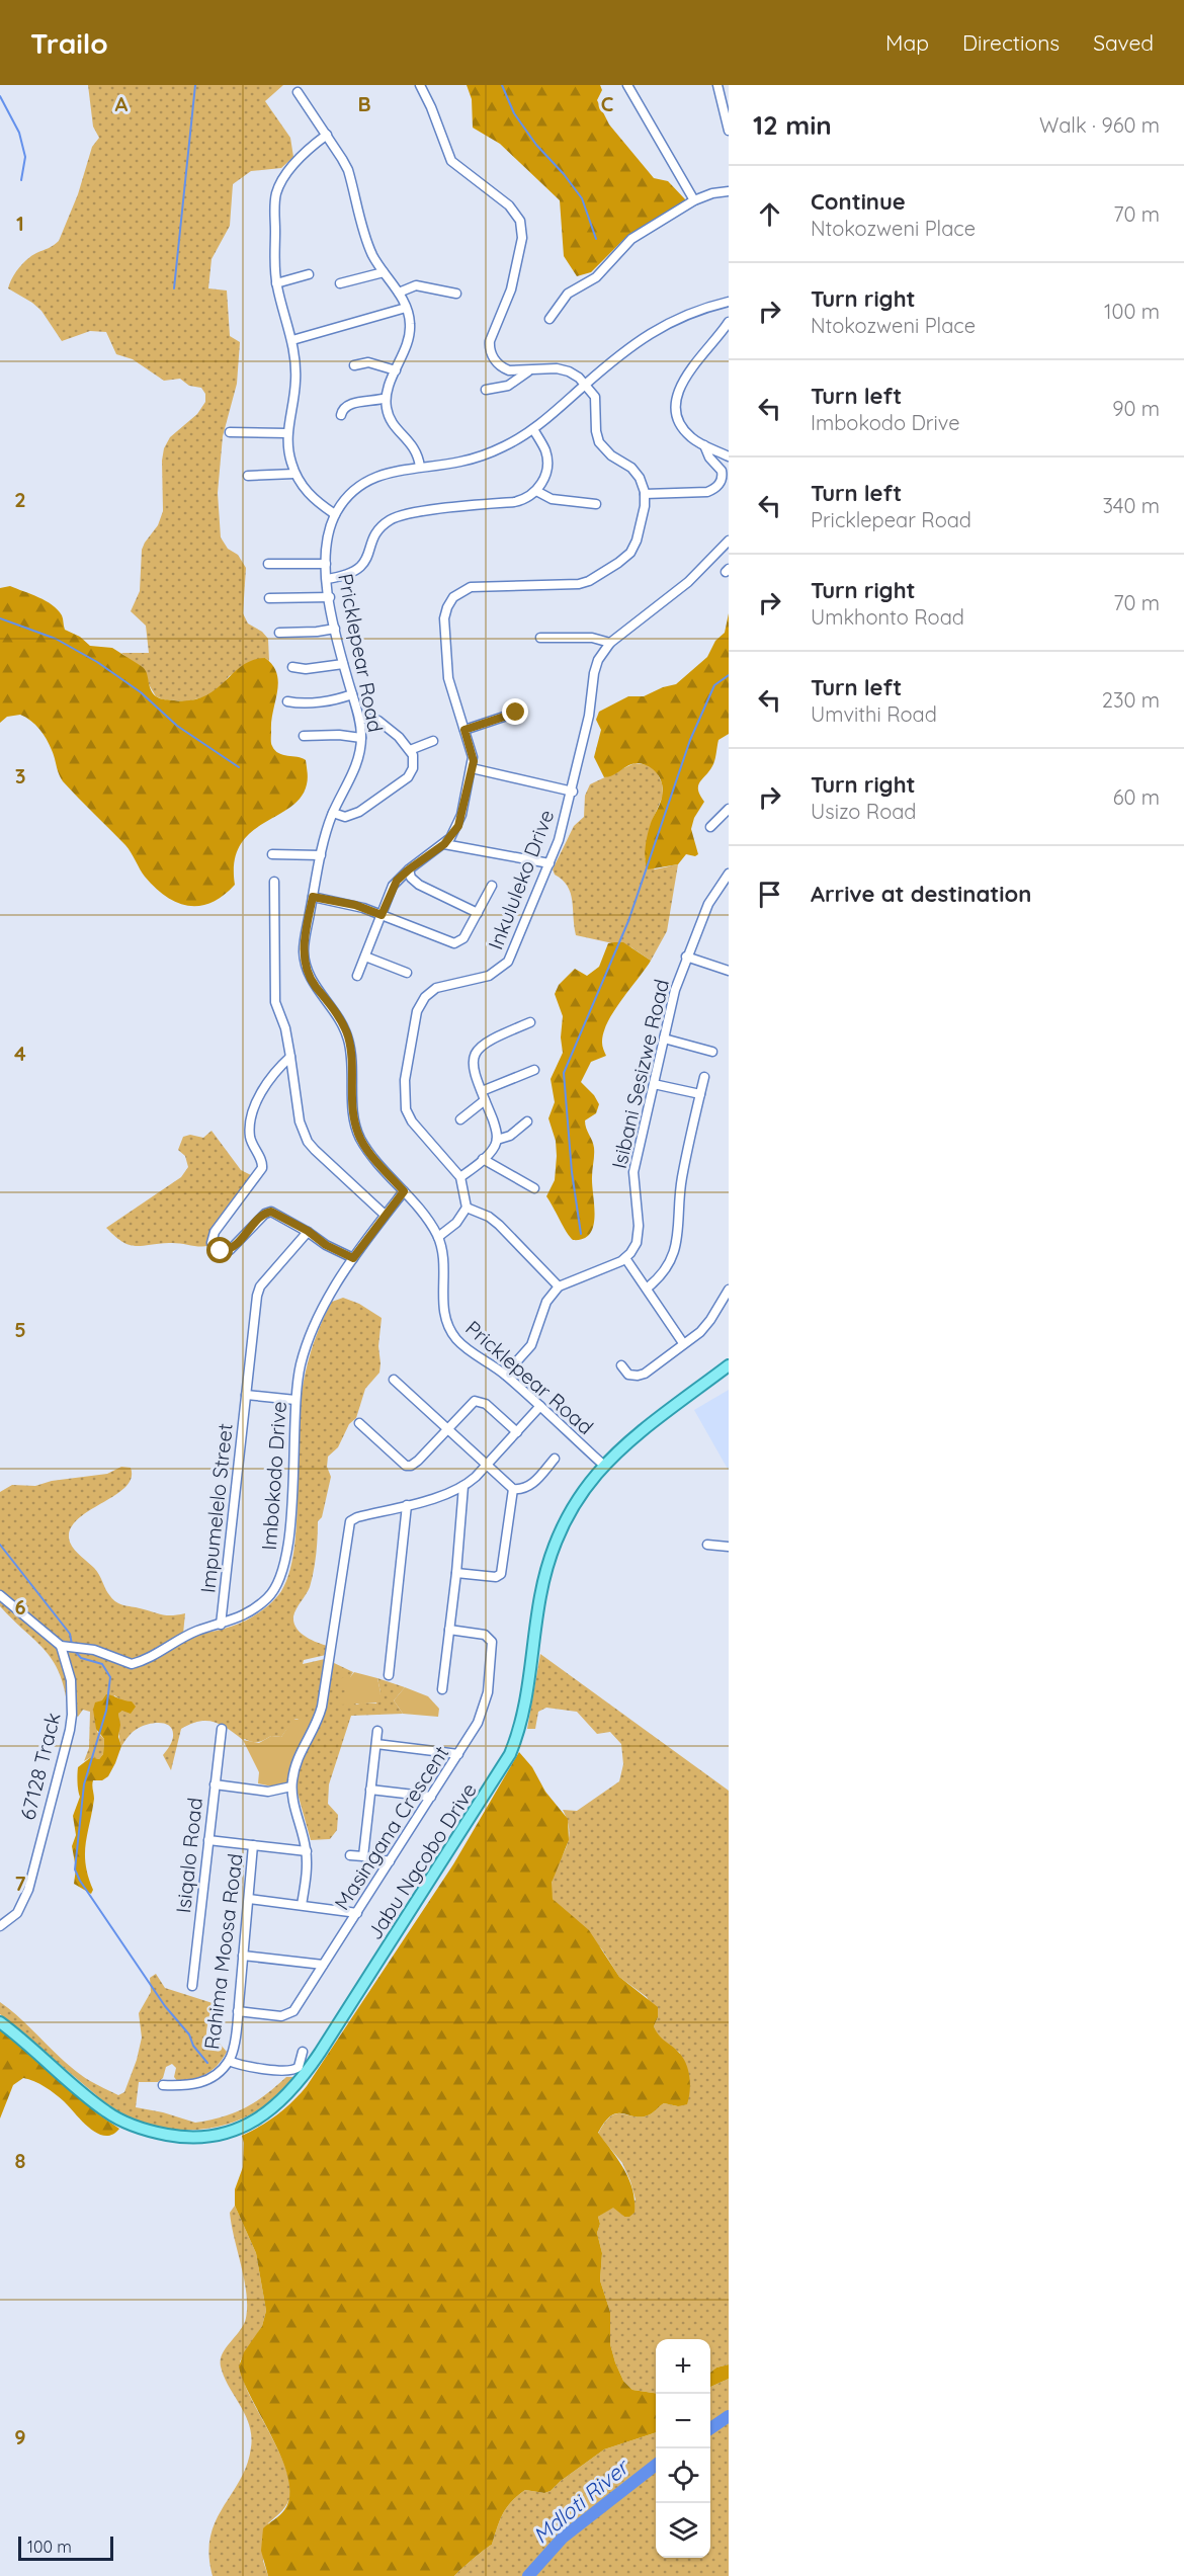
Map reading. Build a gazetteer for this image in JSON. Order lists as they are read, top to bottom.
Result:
{
  "streets": {
    "main road": ["Jabu Ngcobo Drive"],
    "street": [
      "Pricklepear Road",
      "Inkululeko Drive",
      "Isibani Sesizwe Road",
      "Imbokodo Drive",
      "Impumelelo Street",
      "67128 Track",
      "Masingana Crescent",
      "Isiqalo Road",
      "Rahima Moosa Road"
    ]
  },
  "crossings": [
    ["Pricklepear Road", "Imbokodo Drive"],
    ["Pricklepear Road", "Jabu Ngcobo Drive"],
    ["Imbokodo Drive", "Impumelelo Street"],
    ["Imbokodo Drive", "67128 Track"],
    ["Masingana Crescent", "Rahima Moosa Road"]
  ],
  "water": ["Mdloti River"],
  "scale_bar": "100 m",
  "page": {
    "header": "Trailo",
    "nav": ["Map", "Directions", "Saved"],
    "heading": ["12 min", "Walk · 960 m"],
    "list": [
      ["Continue", "Ntokozweni Place", "70 m"],
      ["Turn right", "Ntokozweni Place", "100 m"],
      ["Turn left", "Imbokodo Drive", "90 m"],
      ["Turn left", "Pricklepear Road", "340 m"],
      ["Turn right", "Umkhonto Road", "70 m"],
      ["Turn left", "Umvithi Road", "230 m"],
      ["Turn right", "Usizo Road", "60 m"],
      "Arrive at destination"
    ],
    "map_buttons": ["+", "−"],
    "scale": "100 m"
  },
  "grid": {
    "columns": ["A", "B", "C"],
    "rows": [
      "1",
      "2",
      "3",
      "4",
      "5",
      "6",
      "7",
      "8",
      "9"
    ]
  }
}
